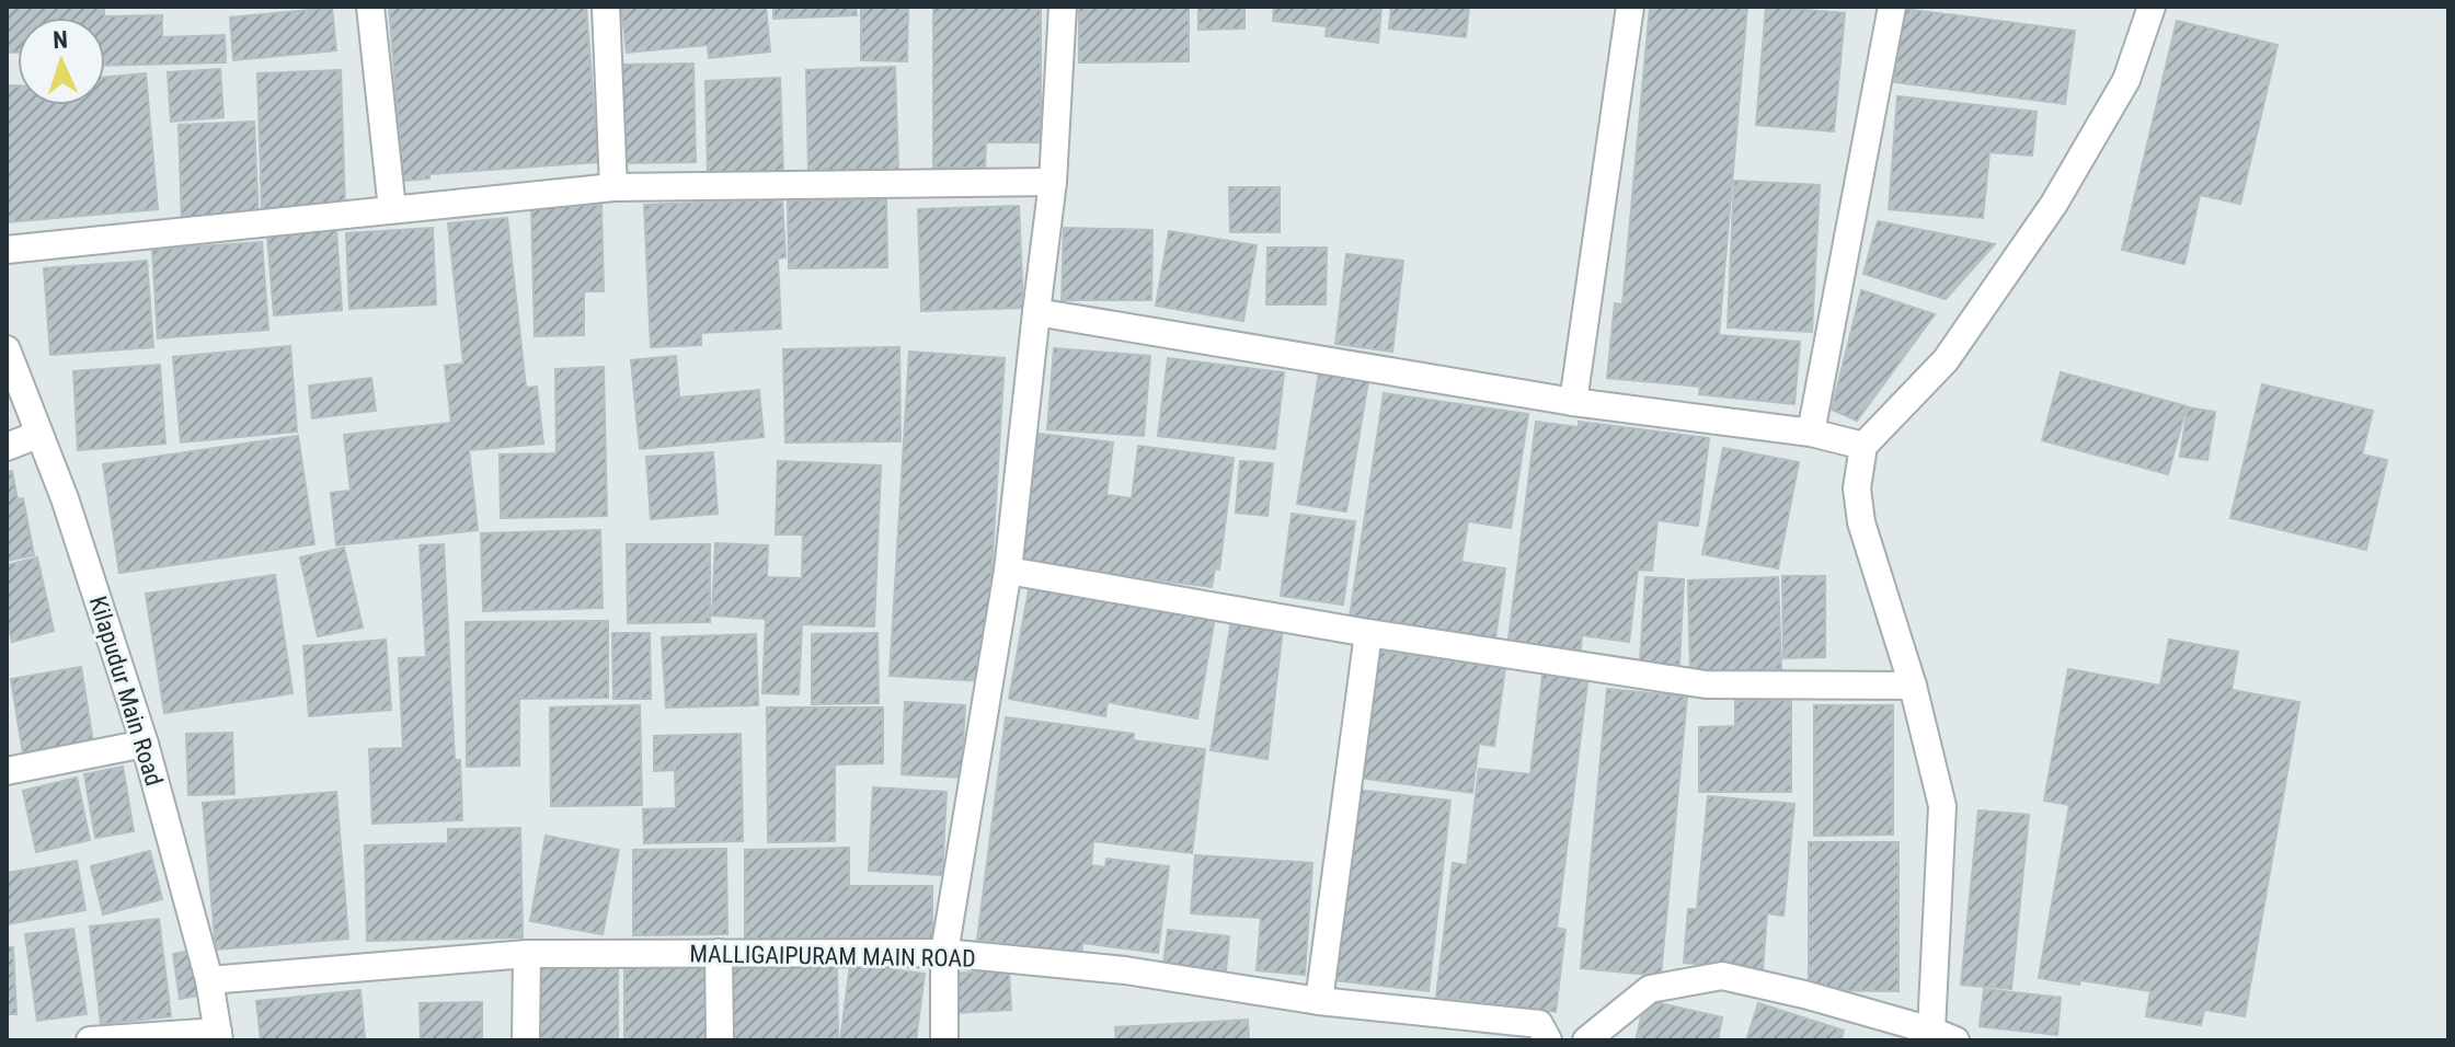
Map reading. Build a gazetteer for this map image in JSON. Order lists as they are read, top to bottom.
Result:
{
  "streets": {
    "street": ["Kilapudur Main Road", "MALLIGAIPURAM MAIN ROAD"]
  },
  "crossings": [
    ["Kilapudur Main Road", "MALLIGAIPURAM MAIN ROAD"]
  ],
  "north": "top"
}
